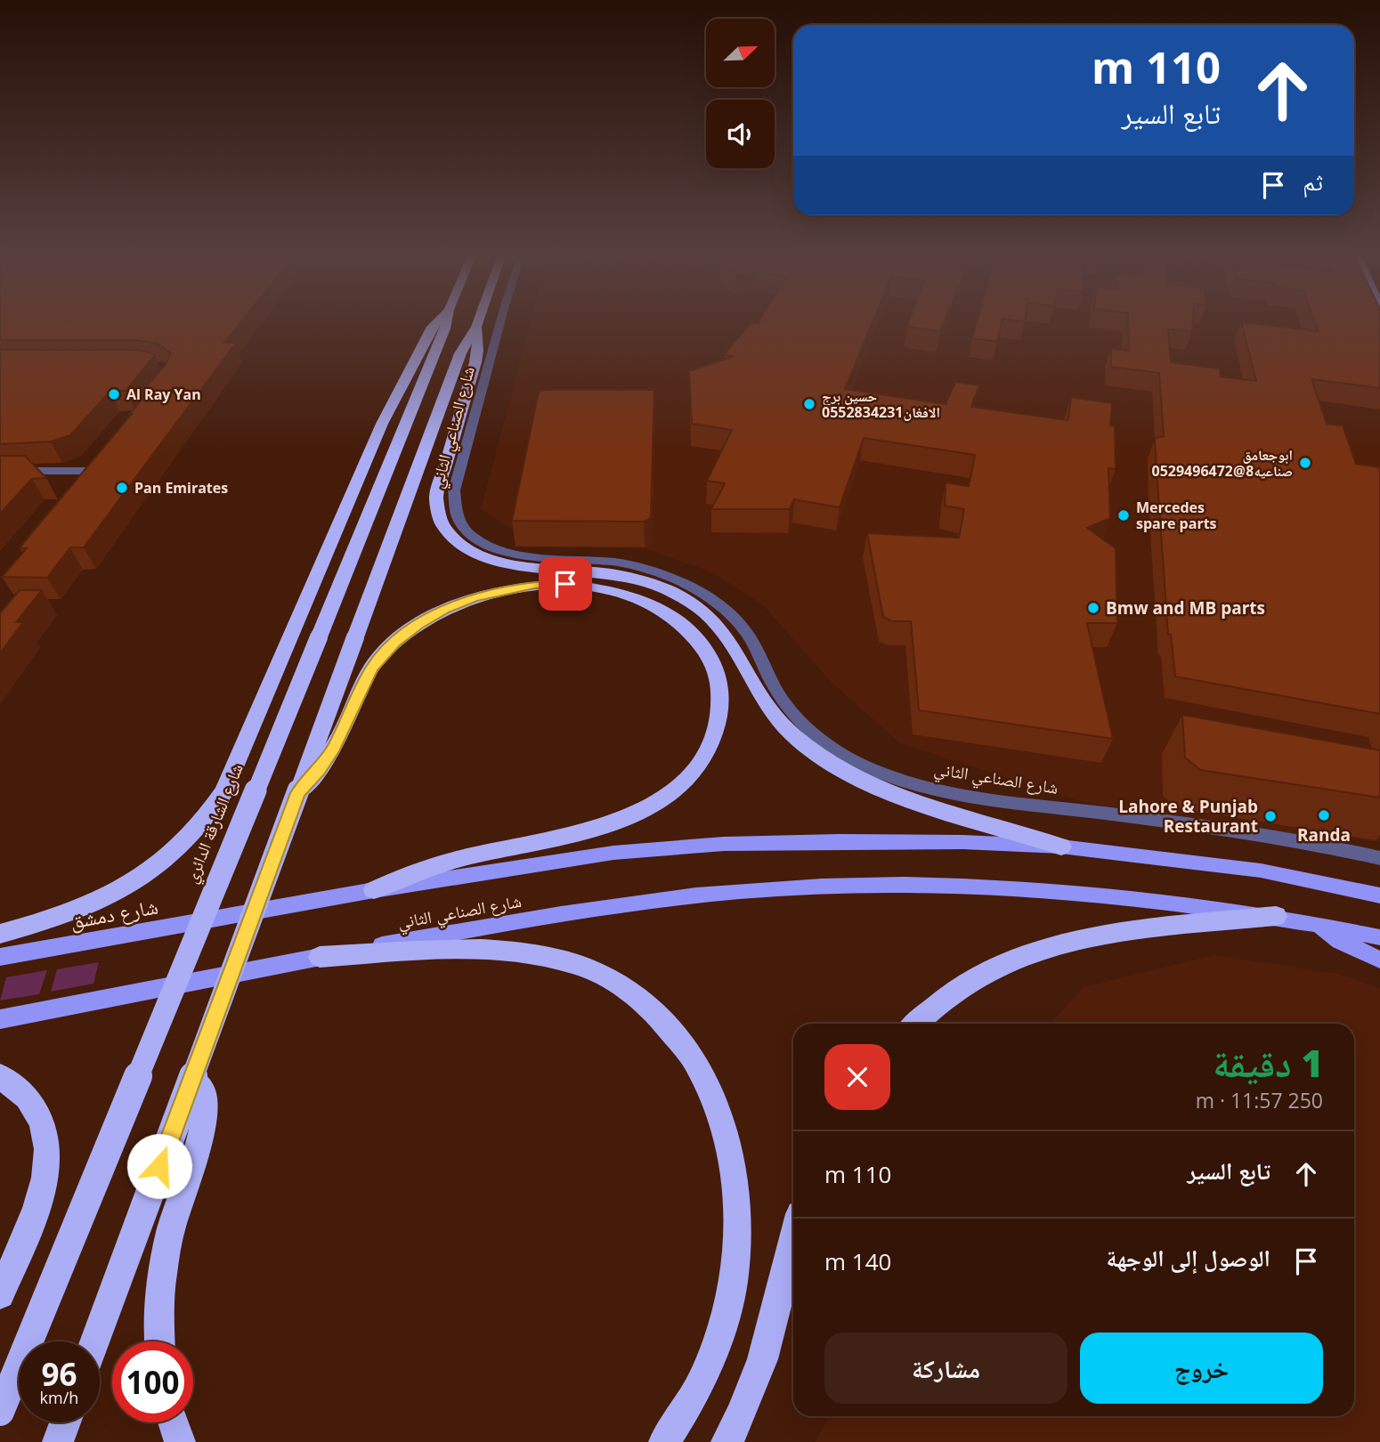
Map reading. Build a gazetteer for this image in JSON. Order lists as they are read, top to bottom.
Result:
{
  "streets": {
    "highway": ["شارع الشارقة الدائري"],
    "main road": ["شارع الصناعي الثاني", "شارع دمشق"]
  },
  "crossings": [
    ["شارع الصناعي الثاني", "شارع دمشق"]
  ],
  "places": [
    "Al Ray Yan",
    "حسين برج الافغان0552834231",
    "ابوجعامق صناعيه8@0529496472",
    "Pan Emirates",
    "Mercedes spare parts",
    "Bmw and MB parts",
    "Randa",
    "Lahore & Punjab Restaurant"
  ],
  "north": "top right",
  "page": {
    "turn": ["110 m", "تابع السير"],
    "then": "ثم",
    "heading": ["1 دقيقة", "250 m · 11:57"],
    "list": [
      {
        "name": "تابع السير",
        "value": "110 m"
      },
      {
        "name": "الوصول إلى الوجهة",
        "value": "140 m"
      }
    ],
    "buttons": ["خروج", "مشاركة"],
    "speed": "96 km/h",
    "limit": "100"
  }
}
